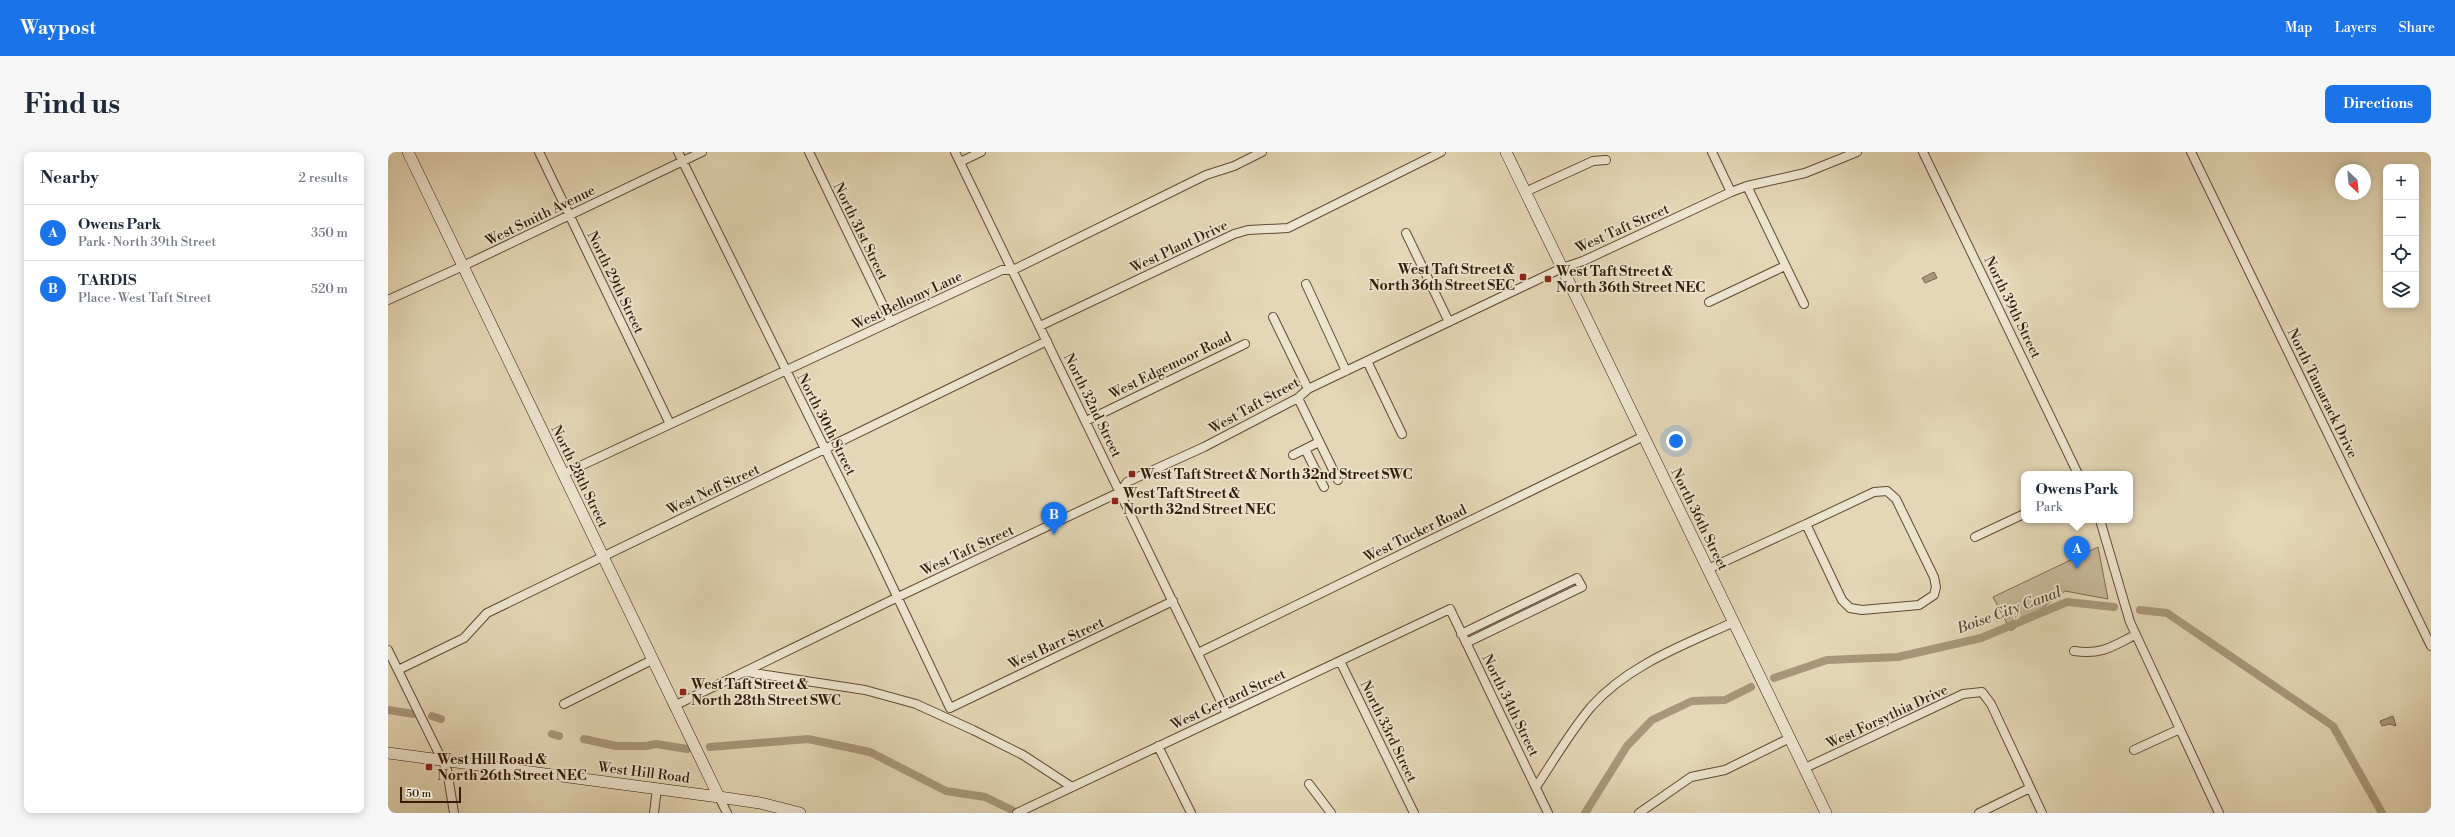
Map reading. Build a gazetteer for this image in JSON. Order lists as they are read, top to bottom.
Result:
{
  "streets": {
    "street": [
      "West Smith Avenue",
      "West Taft Street",
      "North 31st Street",
      "West Plant Drive",
      "North 29th Street",
      "West Bellomy Lane",
      "North 39th Street",
      "West Edgemoor Road",
      "North Tamarack Drive",
      "North 32nd Street",
      "North 30th Street",
      "North 28th Street",
      "West Neff Street",
      "North 36th Street",
      "West Tucker Road",
      "West Barr Street",
      "West Gerrard Street",
      "North 34th Street",
      "West Forsythia Drive",
      "North 33rd Street",
      "West Hill Road"
    ]
  },
  "crossings": [
    ["West Smith Avenue", "North 29th Street"],
    ["West Smith Avenue", "North 30th Street"],
    ["West Smith Avenue", "North 28th Street"],
    ["West Taft Street", "North 32nd Street"],
    ["West Taft Street", "North 30th Street"],
    ["West Taft Street", "North 28th Street"],
    ["West Taft Street", "North 36th Street"],
    ["North 31st Street", "West Bellomy Lane"],
    ["West Plant Drive", "North 32nd Street"],
    ["North 29th Street", "West Bellomy Lane"],
    ["West Bellomy Lane", "North 32nd Street"],
    ["West Bellomy Lane", "North 30th Street"],
    ["West Bellomy Lane", "North 28th Street"],
    ["West Edgemoor Road", "North 32nd Street"],
    ["North 32nd Street", "West Neff Street"],
    ["North 32nd Street", "West Tucker Road"],
    ["North 32nd Street", "West Barr Street"],
    ["North 32nd Street", "West Gerrard Street"],
    ["North 30th Street", "West Neff Street"],
    ["North 30th Street", "West Barr Street"],
    ["North 28th Street", "West Neff Street"],
    ["North 28th Street", "West Hill Road"],
    ["North 36th Street", "West Tucker Road"],
    ["North 36th Street", "West Forsythia Drive"],
    ["West Gerrard Street", "North 34th Street"],
    ["West Gerrard Street", "North 33rd Street"]
  ],
  "water": ["Boise City Canal"],
  "places": {
    "transit": [
      "West Taft Street & North 36th Street SEC",
      "West Taft Street & North 36th Street NEC",
      "West Taft Street & North 32nd Street SWC",
      "West Taft Street & North 32nd Street NEC",
      "West Taft Street & North 28th Street SWC",
      "West Hill Road & North 26th Street NEC"
    ]
  },
  "scale_bar": "50 m",
  "north": "bottom right",
  "page": {
    "header": "Waypost",
    "nav": ["Map", "Layers", "Share"],
    "buttons": "Directions",
    "title": "Find us",
    "heading": ["Nearby", "2 results"],
    "map_buttons": ["+", "−"],
    "list": [
      {
        "mark": "A",
        "name": "Owens Park",
        "note": "Park · North 39th Street",
        "value": "350 m"
      },
      {
        "mark": "B",
        "name": "TARDIS",
        "note": "Place · West Taft Street",
        "value": "520 m"
      }
    ],
    "popup": ["Owens Park", "Park"],
    "pins": ["B", "A"],
    "scale": "50 m"
  }
}
